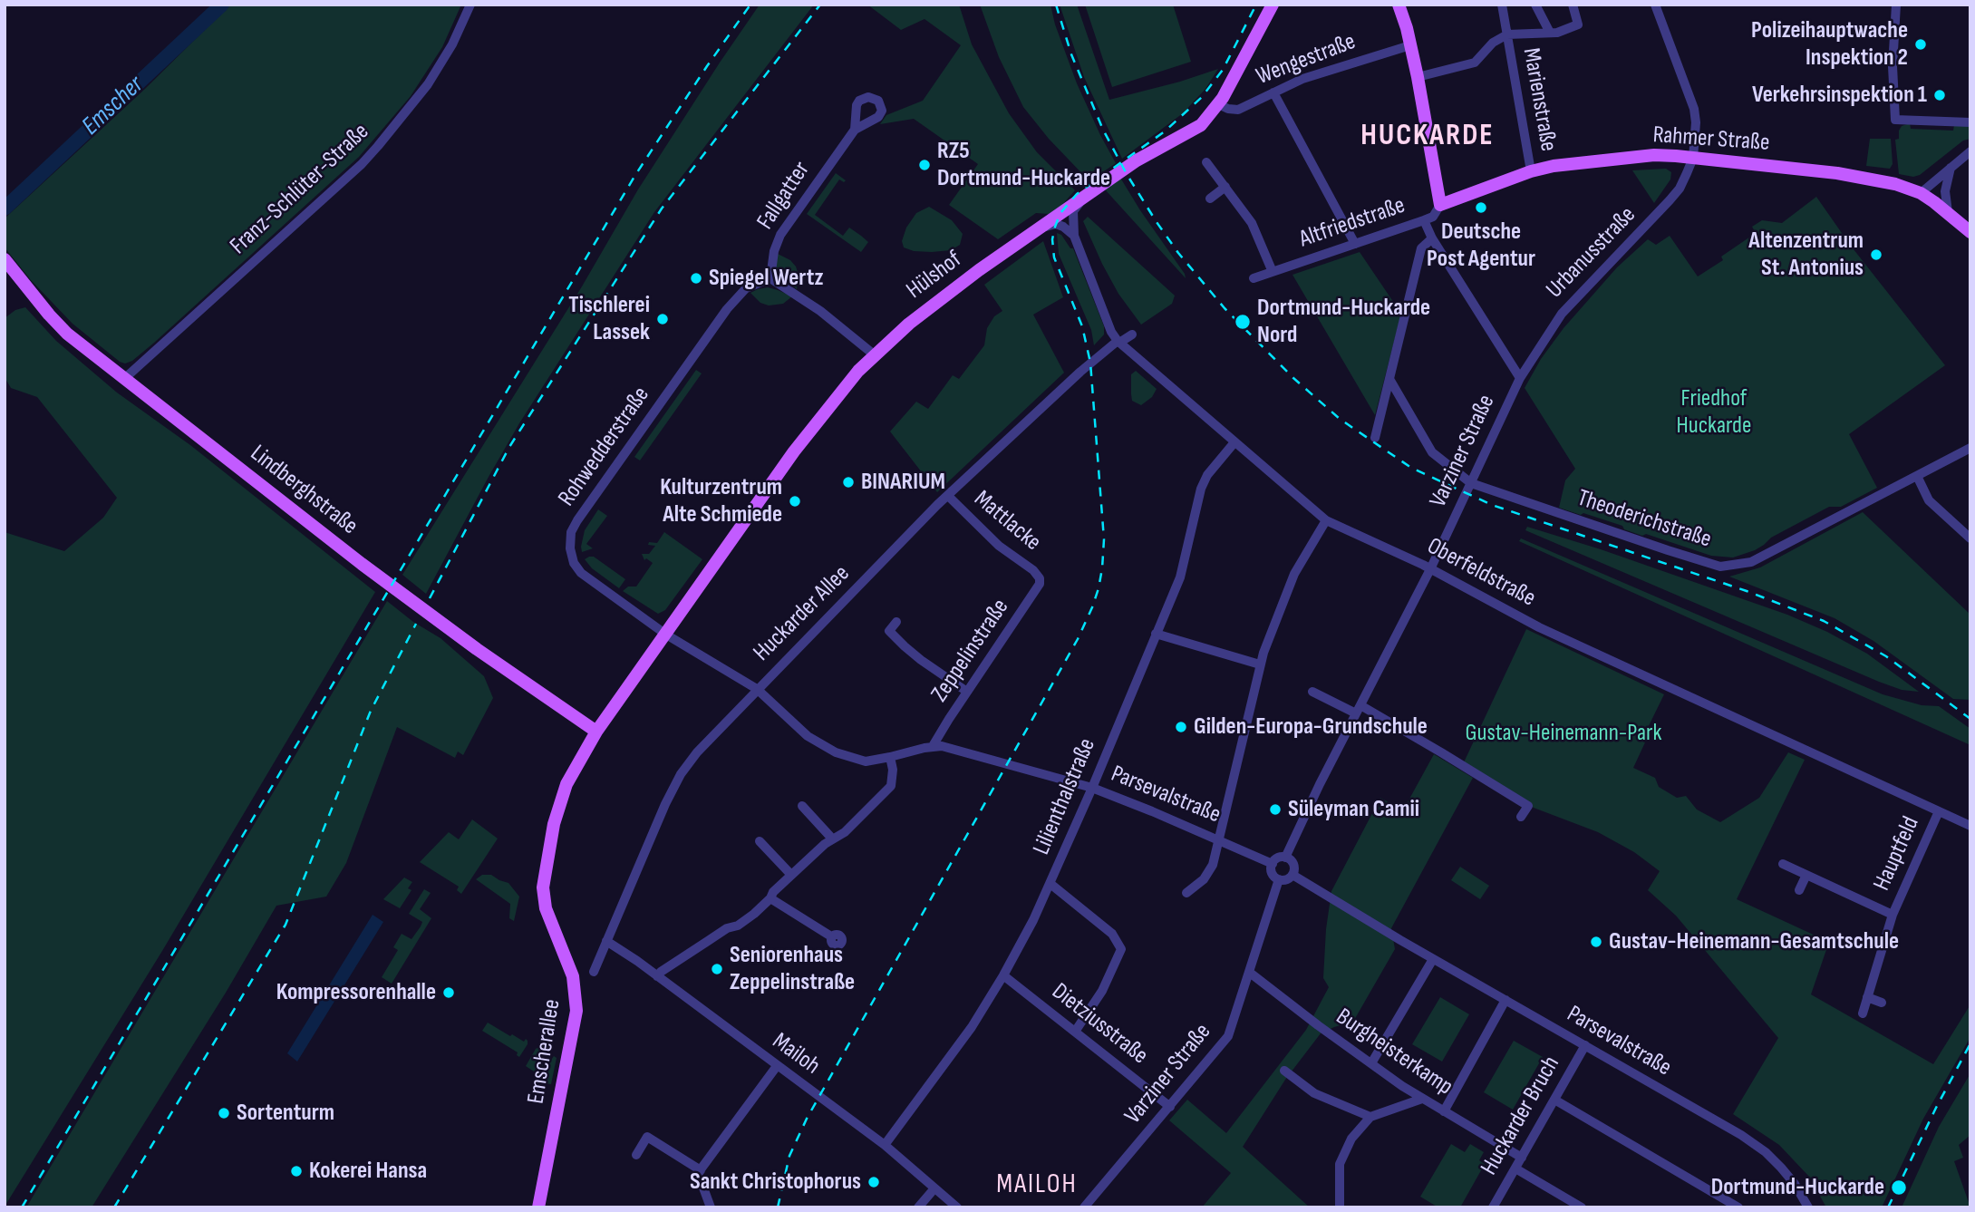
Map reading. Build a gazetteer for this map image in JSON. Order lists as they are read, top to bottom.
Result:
{
  "streets": {
    "main road": [
      "Rahmer Straße",
      "Hülshof",
      "Lindberghstraße",
      "Emscherallee"
    ],
    "street": [
      "Wengestraße",
      "Marienstraße",
      "Franz-Schlüter-Straße",
      "Fallgatter",
      "Altfriedstraße",
      "Urbanusstraße",
      "Rohwedderstraße",
      "Varziner Straße",
      "Theoderichstraße",
      "Mattlacke",
      "Oberfeldstraße",
      "Huckarder Allee",
      "Zeppelinstraße",
      "Parsevalstraße",
      "Lilienthalstraße",
      "Hauptfeld",
      "Dietziusstraße",
      "Burgheisterkamp",
      "Mailoh",
      "Huckarder Bruch"
    ]
  },
  "crossings": [
    ["Wengestraße", "Hülshof"],
    ["Marienstraße", "Rahmer Straße"],
    ["Rahmer Straße", "Altfriedstraße"],
    ["Rahmer Straße", "Urbanusstraße"],
    ["Franz-Schlüter-Straße", "Lindberghstraße"],
    ["Fallgatter", "Rohwedderstraße"],
    ["Altfriedstraße", "Varziner Straße"],
    ["Urbanusstraße", "Varziner Straße"],
    ["Hülshof", "Rohwedderstraße"],
    ["Hülshof", "Oberfeldstraße"],
    ["Hülshof", "Parsevalstraße"],
    ["Hülshof", "Emscherallee"],
    ["Rohwedderstraße", "Parsevalstraße"],
    ["Rohwedderstraße", "Emscherallee"],
    ["Varziner Straße", "Theoderichstraße"],
    ["Varziner Straße", "Oberfeldstraße"],
    ["Varziner Straße", "Parsevalstraße"],
    ["Varziner Straße", "Dietziusstraße"],
    ["Varziner Straße", "Burgheisterkamp"],
    ["Lindberghstraße", "Emscherallee"],
    ["Mattlacke", "Huckarder Allee"],
    ["Mattlacke", "Zeppelinstraße"],
    ["Oberfeldstraße", "Huckarder Allee"],
    ["Oberfeldstraße", "Lilienthalstraße"],
    ["Oberfeldstraße", "Hauptfeld"],
    ["Huckarder Allee", "Parsevalstraße"],
    ["Huckarder Allee", "Mailoh"],
    ["Zeppelinstraße", "Parsevalstraße"],
    ["Parsevalstraße", "Lilienthalstraße"],
    ["Parsevalstraße", "Emscherallee"],
    ["Parsevalstraße", "Huckarder Bruch"],
    ["Lilienthalstraße", "Dietziusstraße"],
    ["Lilienthalstraße", "Mailoh"],
    ["Burgheisterkamp", "Huckarder Bruch"]
  ],
  "districts": ["HUCKARDE", "MAILOH"],
  "water": ["Emscher"],
  "parks": ["Friedhof Huckarde", "Gustav-Heinemann-Park"],
  "places": [
    "Polizeihauptwache Inspektion 2",
    "Verkehrsinspektion 1",
    "RZ5 Dortmund-Huckarde",
    "Deutsche Post Agentur",
    "Altenzentrum St. Antonius",
    "Spiegel Wertz",
    "Tischlerei Lassek",
    "Dortmund-Huckarde Nord",
    "BINARIUM",
    "Kulturzentrum Alte Schmiede",
    "Gilden-Europa-Grundschule",
    "Süleyman Camii",
    "Gustav-Heinemann-Gesamtschule",
    "Seniorenhaus Zeppelinstraße",
    "Kompressorenhalle",
    "Sortenturm",
    "Kokerei Hansa",
    "Sankt Christophorus",
    "Dortmund-Huckarde"
  ]
}
